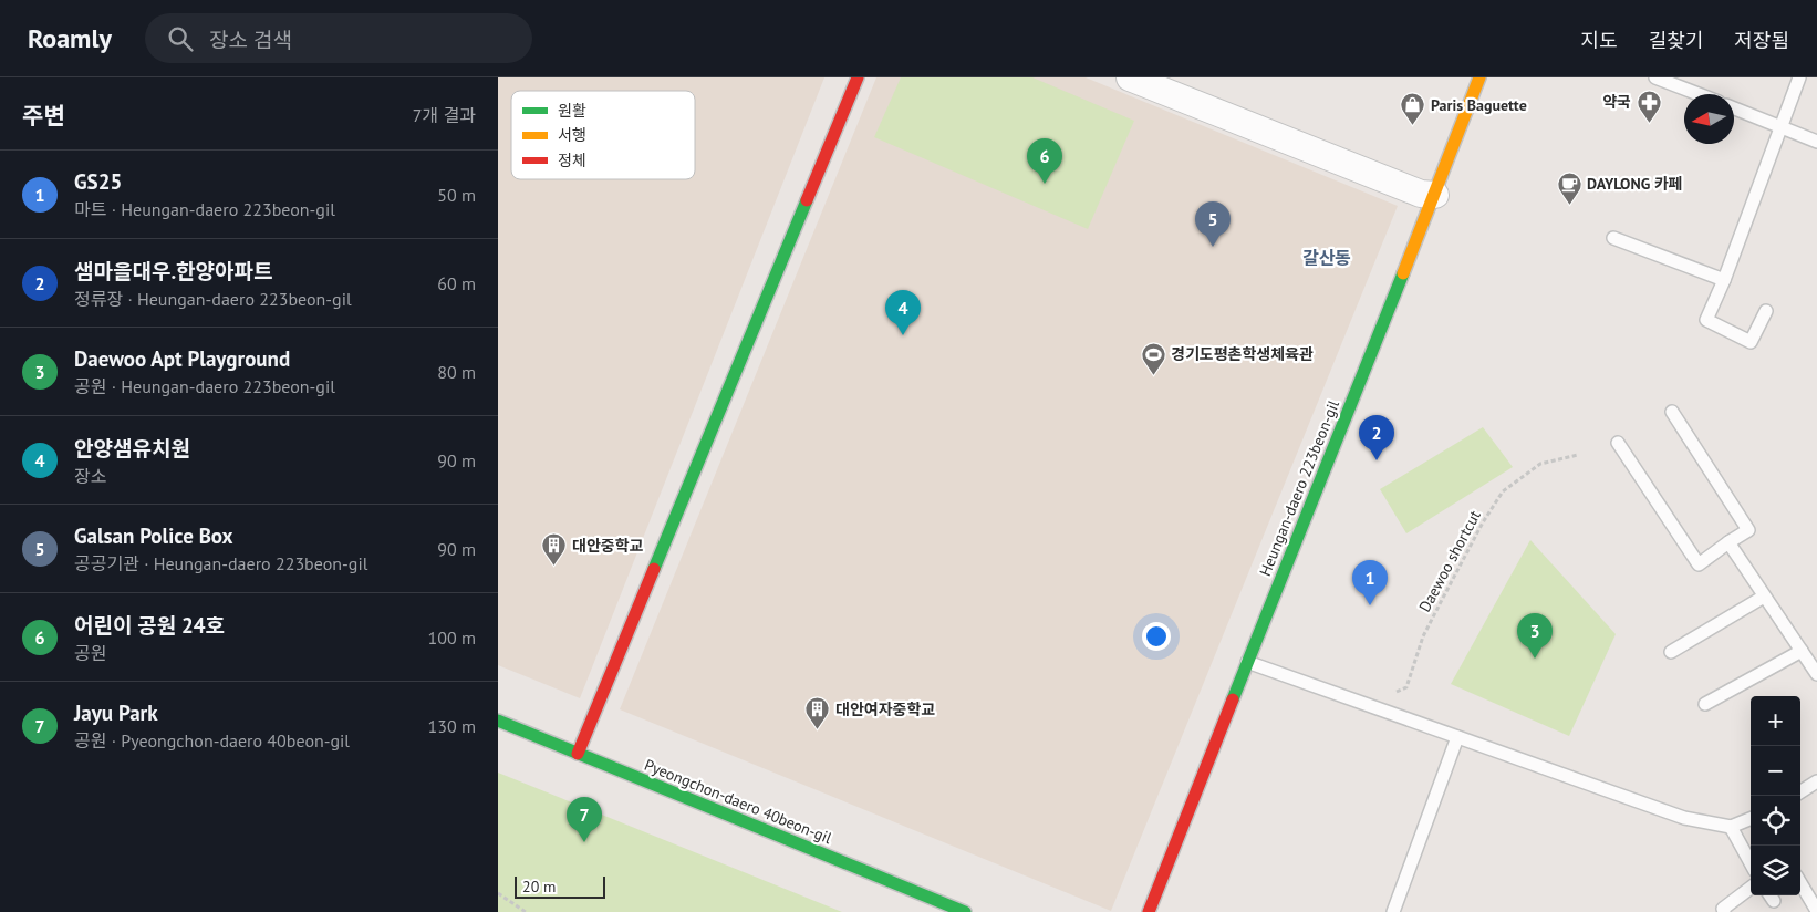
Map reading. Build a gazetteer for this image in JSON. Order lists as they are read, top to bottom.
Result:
{
  "streets": {
    "street": ["Heungan-daero 223beon-gil", "Pyeongchon-daero 40beon-gil"],
    "path": ["Daewoo shortcut"]
  },
  "districts": ["갈산동"],
  "places": {
    "pharmacy": ["약국"],
    "shop": ["Paris Baguette"],
    "cafe": ["DAYLONG 카페"],
    "sports": ["경기도평촌학생체육관"],
    "building": ["대안중학교", "대안여자중학교"]
  },
  "legend": ["원활", "서행", "정체"],
  "scale_bar": "20 m",
  "north": "left",
  "page": {
    "header": "Roamly",
    "search": "장소 검색",
    "nav": ["지도", "길찾기", "저장됨"],
    "heading": ["주변", "7개 결과"],
    "pins": [
      "6",
      "5",
      "4",
      "2",
      "1",
      "3",
      "7"
    ],
    "list": [
      {
        "mark": "1",
        "name": "GS25",
        "note": "마트 · Heungan-daero 223beon-gil",
        "value": "50 m"
      },
      {
        "mark": "2",
        "name": "샘마을대우.한양아파트",
        "note": "정류장 · Heungan-daero 223beon-gil",
        "value": "60 m"
      },
      {
        "mark": "3",
        "name": "Daewoo Apt Playground",
        "note": "공원 · Heungan-daero 223beon-gil",
        "value": "80 m"
      },
      {
        "mark": "4",
        "name": "안양샘유치원",
        "note": "장소",
        "value": "90 m"
      },
      {
        "mark": "5",
        "name": "Galsan Police Box",
        "note": "공공기관 · Heungan-daero 223beon-gil",
        "value": "90 m"
      },
      {
        "mark": "6",
        "name": "어린이 공원 24호",
        "note": "공원",
        "value": "100 m"
      },
      {
        "mark": "7",
        "name": "Jayu Park",
        "note": "공원 · Pyeongchon-daero 40beon-gil",
        "value": "130 m"
      }
    ],
    "map_buttons": ["+", "−"],
    "scale": "20 m"
  }
}
